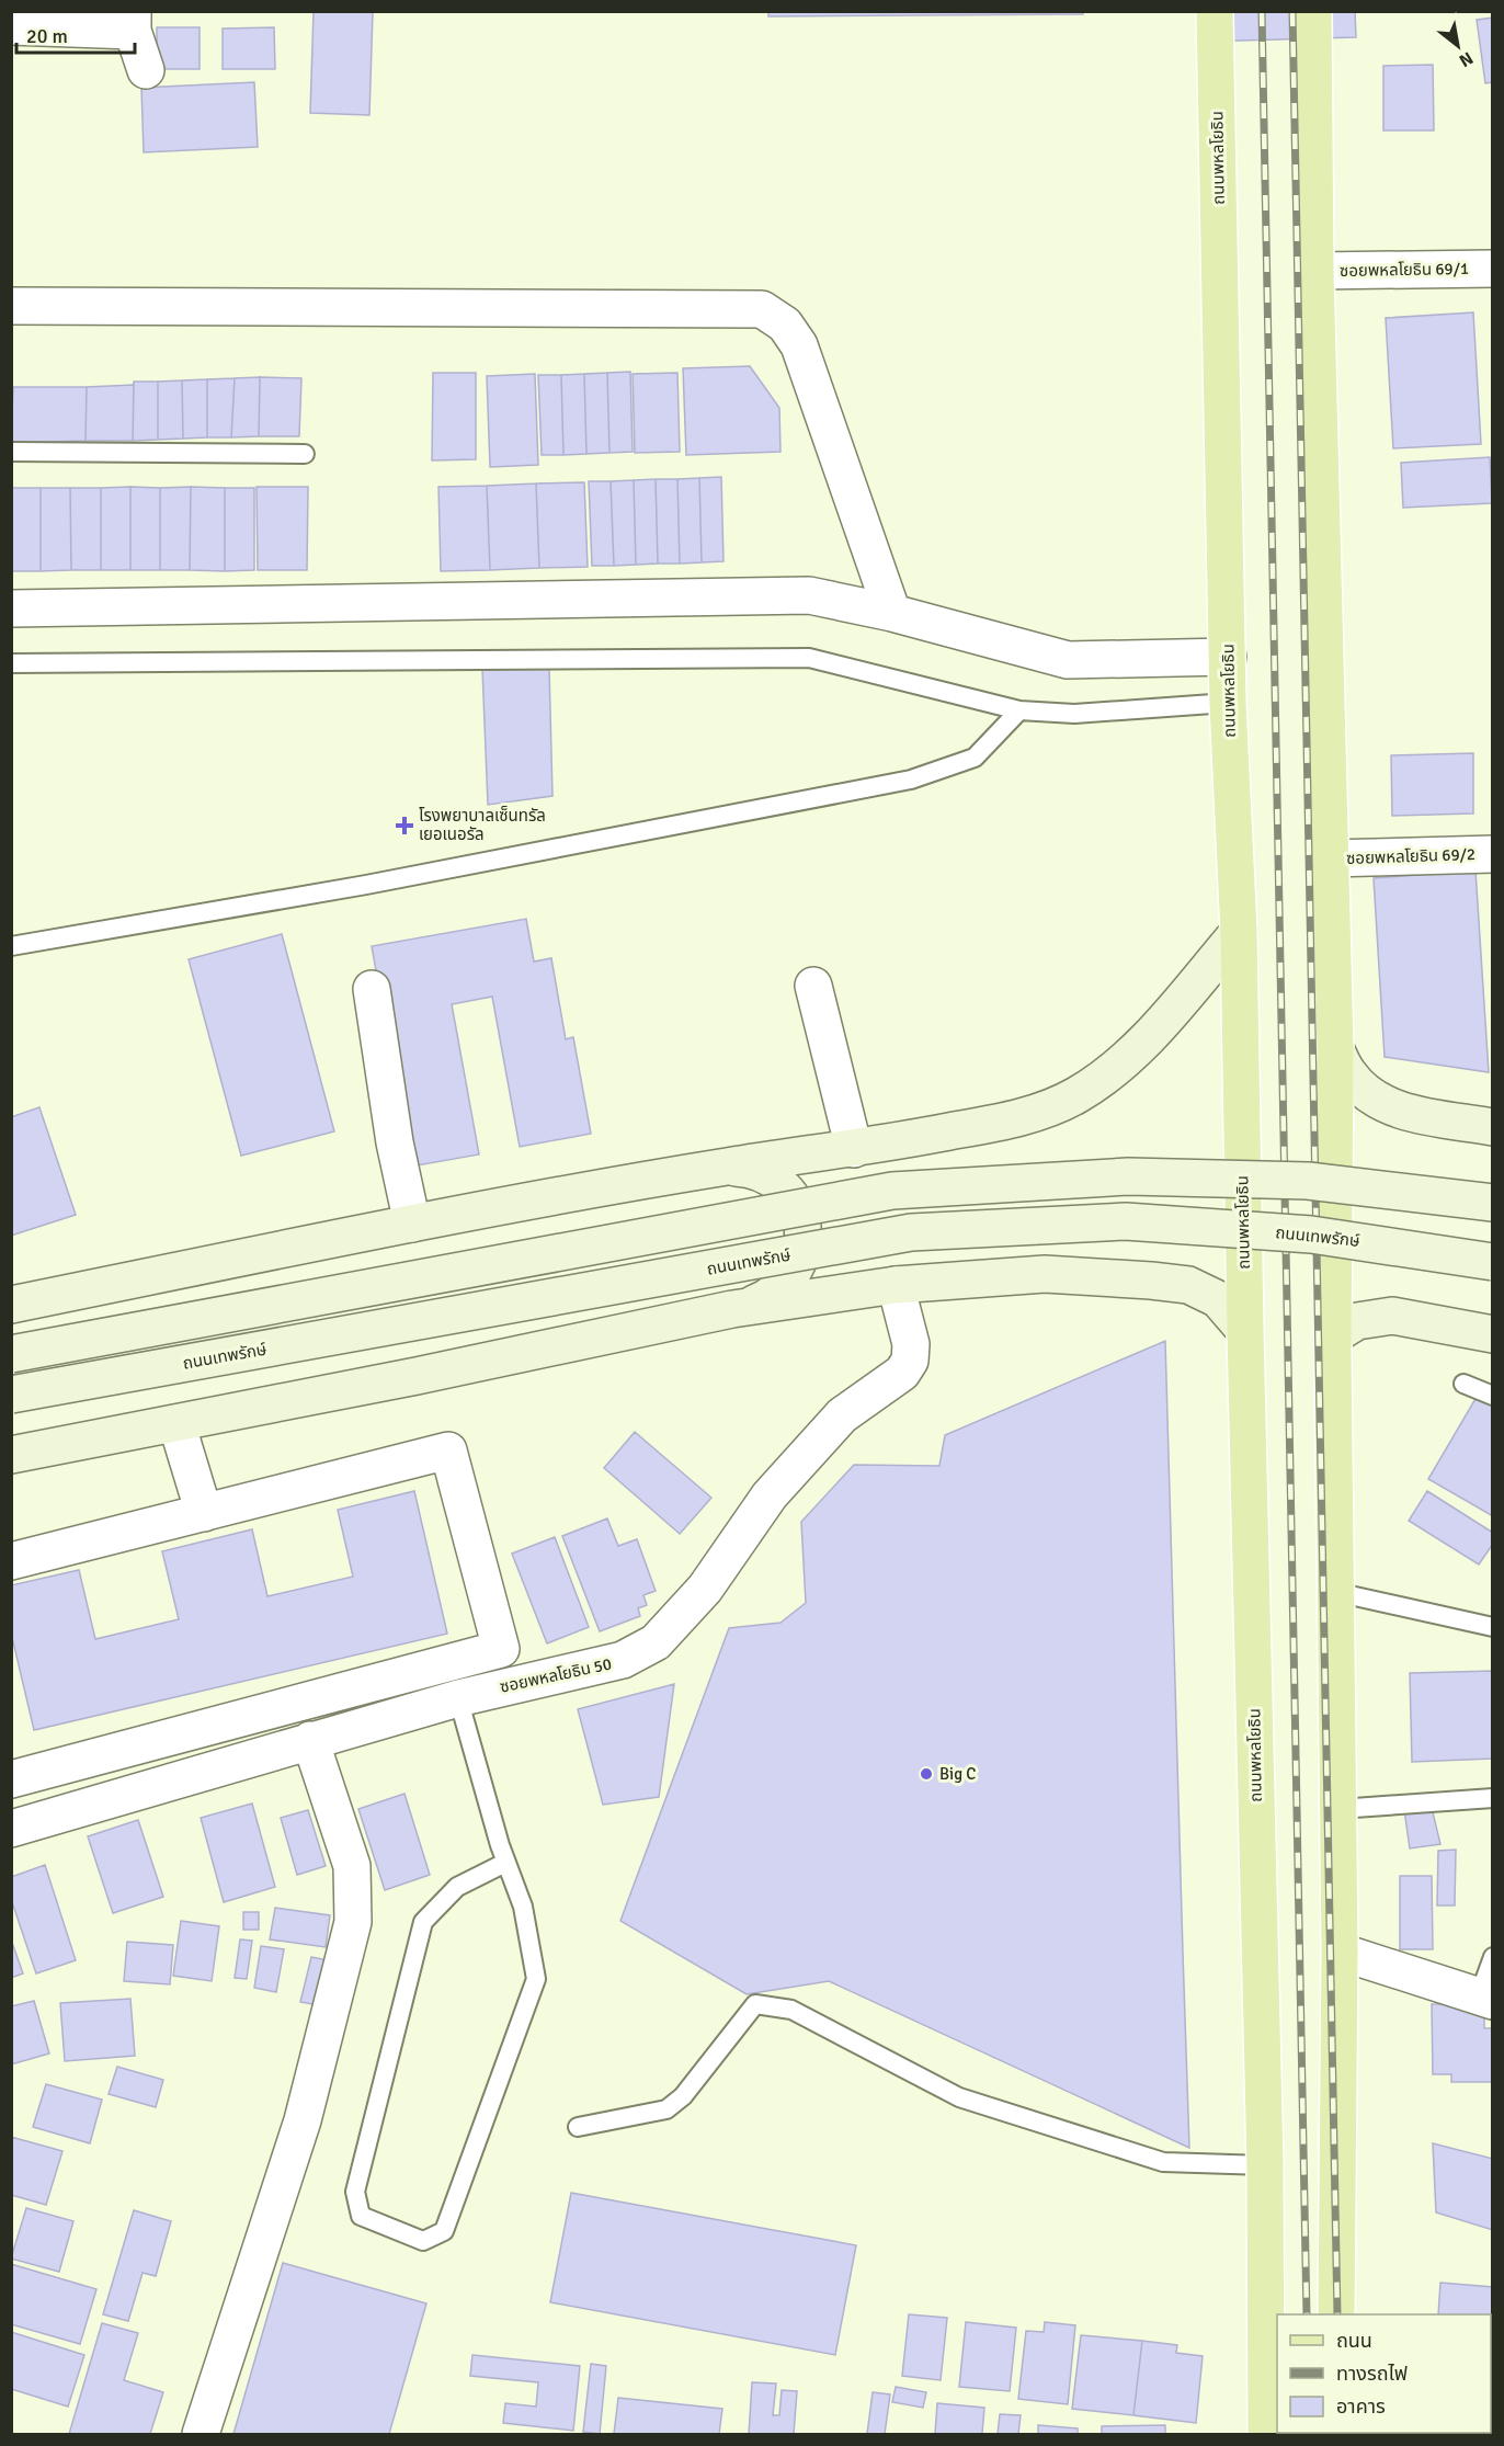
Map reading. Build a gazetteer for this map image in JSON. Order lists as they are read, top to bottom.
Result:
{
  "streets": {
    "main road": ["ถนนพหลโยธิน", "ถนนเทพรักษ์"],
    "street": ["ซอยพหลโยธิน 69/1", "ซอยพหลโยธิน 69/2", "ซอยพหลโยธิน 50"]
  },
  "places": {
    "health": ["โรงพยาบาลเซ็นทรัล เยอเนอรัล"],
    "other": ["Big C"]
  },
  "legend": ["ถนน", "ทางรถไฟ", "อาคาร"],
  "scale_bar": "20 m",
  "north": "bottom right"
}
